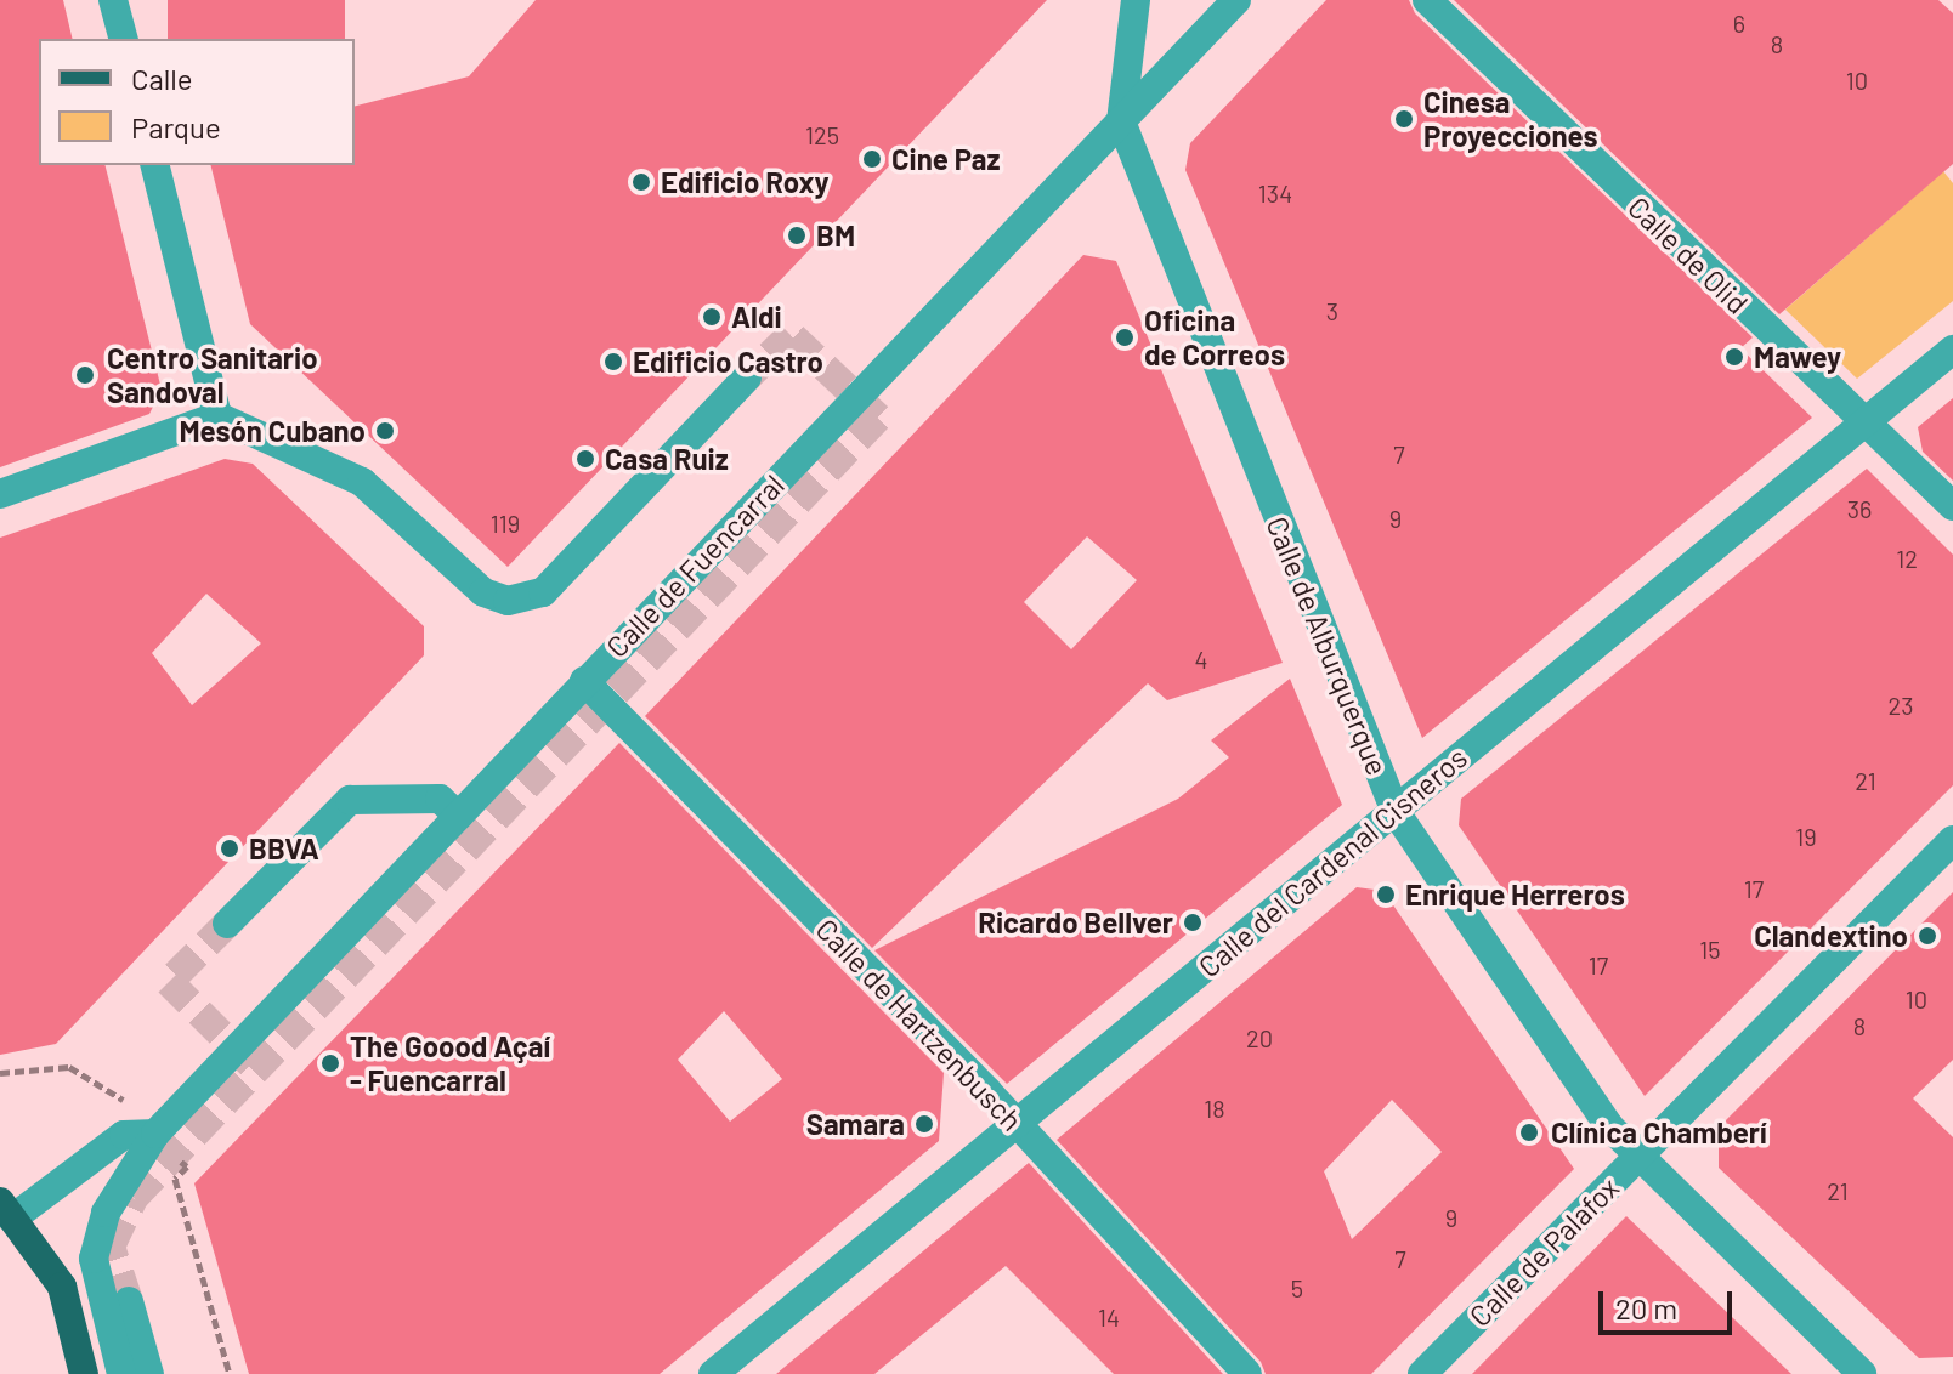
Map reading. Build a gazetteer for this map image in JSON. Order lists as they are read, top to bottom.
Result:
{
  "streets": {
    "street": [
      "Calle de Olid",
      "Calle de Fuencarral",
      "Calle de Alburquerque",
      "Calle del Cardenal Cisneros",
      "Calle de Hartzenbusch",
      "Calle de Palafox"
    ]
  },
  "crossings": [
    ["Calle de Olid", "Calle del Cardenal Cisneros"],
    ["Calle de Fuencarral", "Calle de Alburquerque"],
    ["Calle de Fuencarral", "Calle de Hartzenbusch"],
    ["Calle de Alburquerque", "Calle del Cardenal Cisneros"],
    ["Calle de Alburquerque", "Calle de Palafox"],
    ["Calle del Cardenal Cisneros", "Calle de Hartzenbusch"]
  ],
  "places": [
    "Cinesa Proyecciones",
    "Cine Paz",
    "Edificio Roxy",
    "BM",
    "Aldi",
    "Oficina de Correos",
    "Mawey",
    "Edificio Castro",
    "Centro Sanitario Sandoval",
    "Mesón Cubano",
    "Casa Ruiz",
    "BBVA",
    "Enrique Herreros",
    "Ricardo Bellver",
    "Clandextino",
    "The Goood Açaí - Fuencarral",
    "Samara",
    "Clínica Chamberí"
  ],
  "house_numbers": [
    "6",
    "8",
    "10",
    "125",
    "134",
    "3",
    "7",
    "36",
    "9",
    "119",
    "12",
    "4",
    "23",
    "21",
    "19",
    "17",
    "15",
    "17",
    "10",
    "8",
    "20",
    "18",
    "21",
    "9",
    "7",
    "5",
    "14"
  ],
  "legend": ["Calle", "Parque"],
  "scale_bar": "20 m"
}
